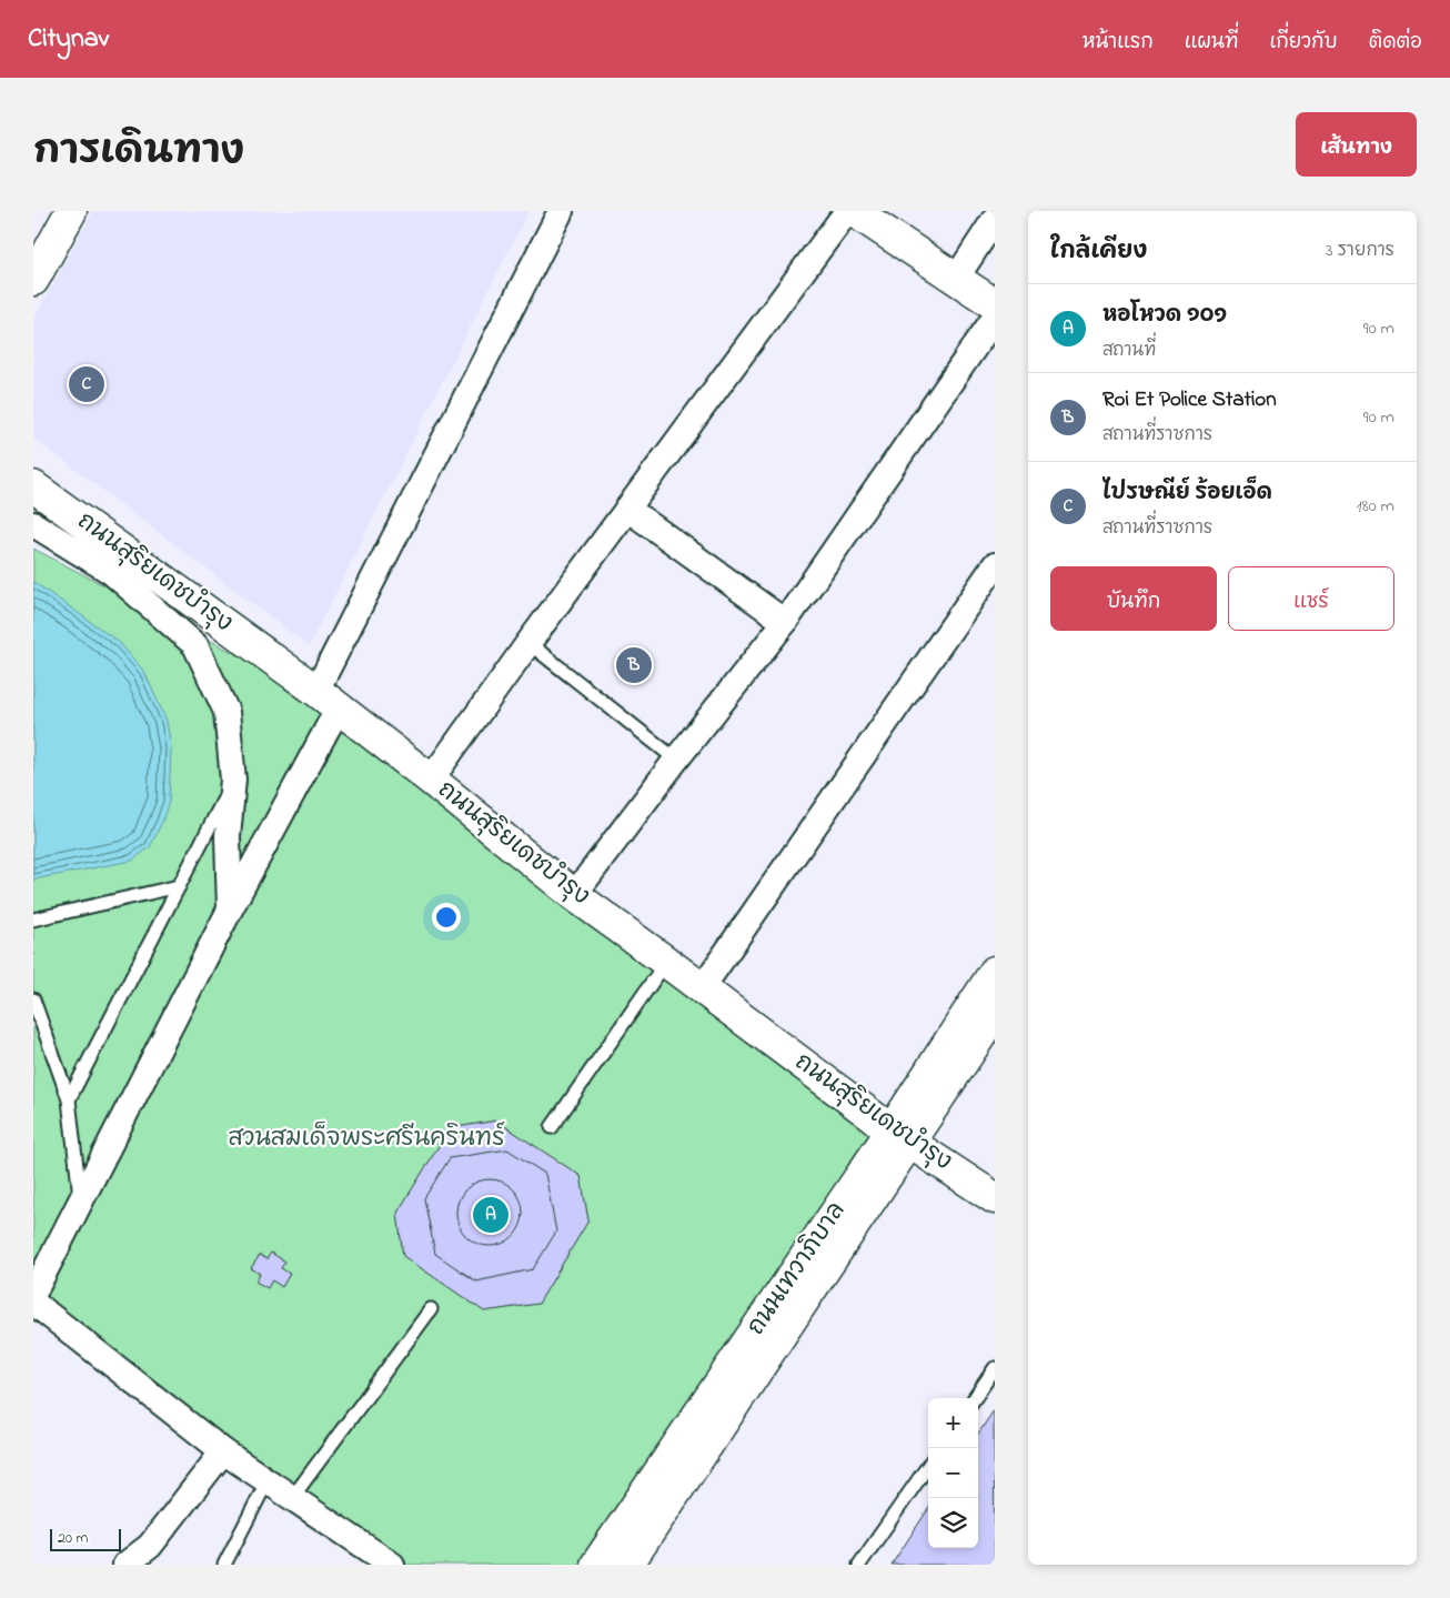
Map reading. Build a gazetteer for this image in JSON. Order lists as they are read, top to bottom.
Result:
{
  "streets": {
    "main road": ["ถนนสุริยเดชบำรุง", "ถนนเทวาภิบาล"]
  },
  "crossings": [
    ["ถนนสุริยเดชบำรุง", "ถนนเทวาภิบาล"]
  ],
  "parks": ["สวนสมเด็จพระศรีนครินทร์"],
  "scale_bar": "20 m",
  "page": {
    "header": "Citynav",
    "nav": [
      "หน้าแรก",
      "แผนที่",
      "เกี่ยวกับ",
      "ติดต่อ"
    ],
    "title": "การเดินทาง",
    "buttons": [
      "เส้นทาง",
      ["บันทึก", "แชร์"]
    ],
    "heading": ["ใกล้เคียง", "3 รายการ"],
    "list": [
      {
        "mark": "A",
        "name": "หอโหวด ๑๐๑",
        "note": "สถานที่",
        "value": "90 m"
      },
      {
        "mark": "B",
        "name": "Roi Et Police Station",
        "note": "สถานที่ราชการ",
        "value": "90 m"
      },
      {
        "mark": "C",
        "name": "ไปรษณีย์ ร้อยเอ็ด",
        "note": "สถานที่ราชการ",
        "value": "180 m"
      }
    ],
    "pins": ["C", "B", "A"],
    "map_buttons": ["+", "−"],
    "scale": "20 m"
  }
}
